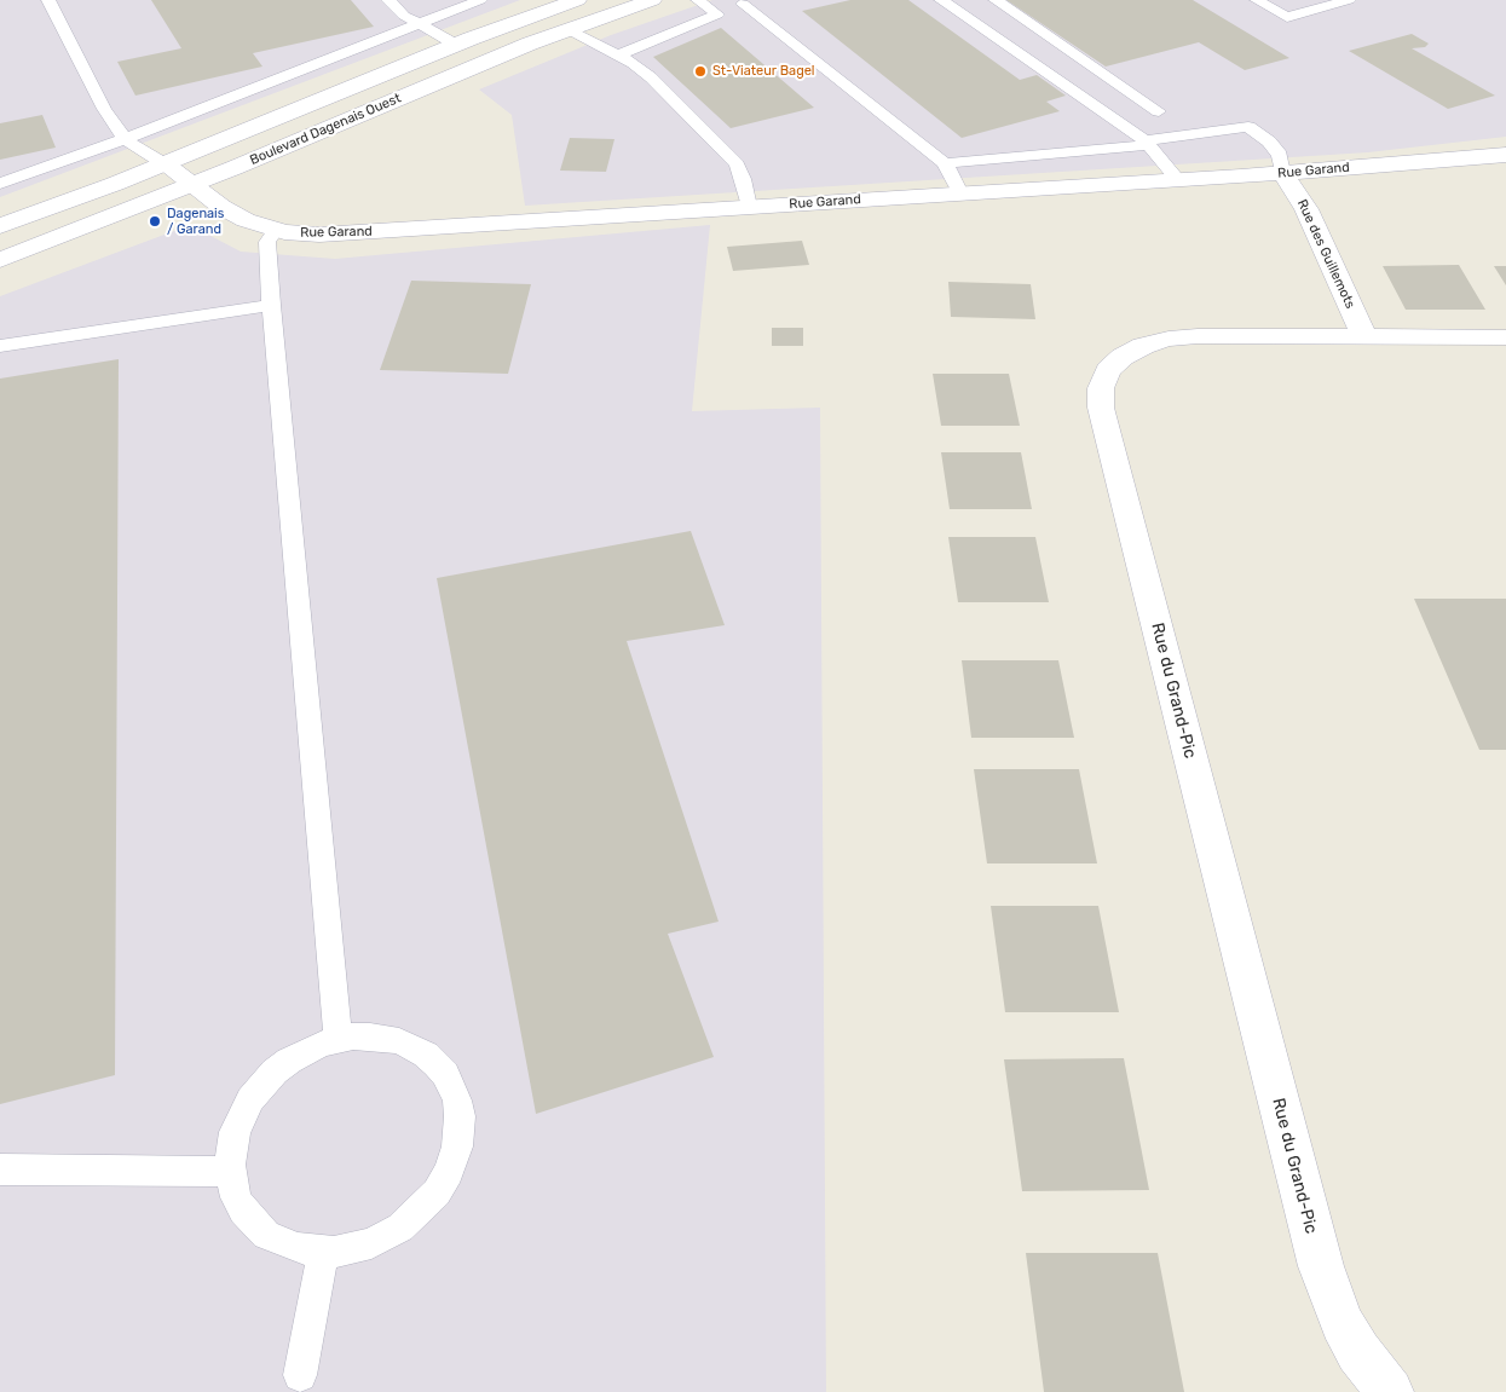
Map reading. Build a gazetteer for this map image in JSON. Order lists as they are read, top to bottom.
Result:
{
  "streets": {
    "street": [
      "Boulevard Dagenais Ouest",
      "Rue Garand",
      "Rue des Guillemots",
      "Rue du Grand-Pic"
    ]
  },
  "crossings": [
    ["Boulevard Dagenais Ouest", "Rue Garand"],
    ["Rue Garand", "Rue des Guillemots"],
    ["Rue des Guillemots", "Rue du Grand-Pic"]
  ],
  "places": ["St-Viateur Bagel", "Dagenais / Garand"]
}
